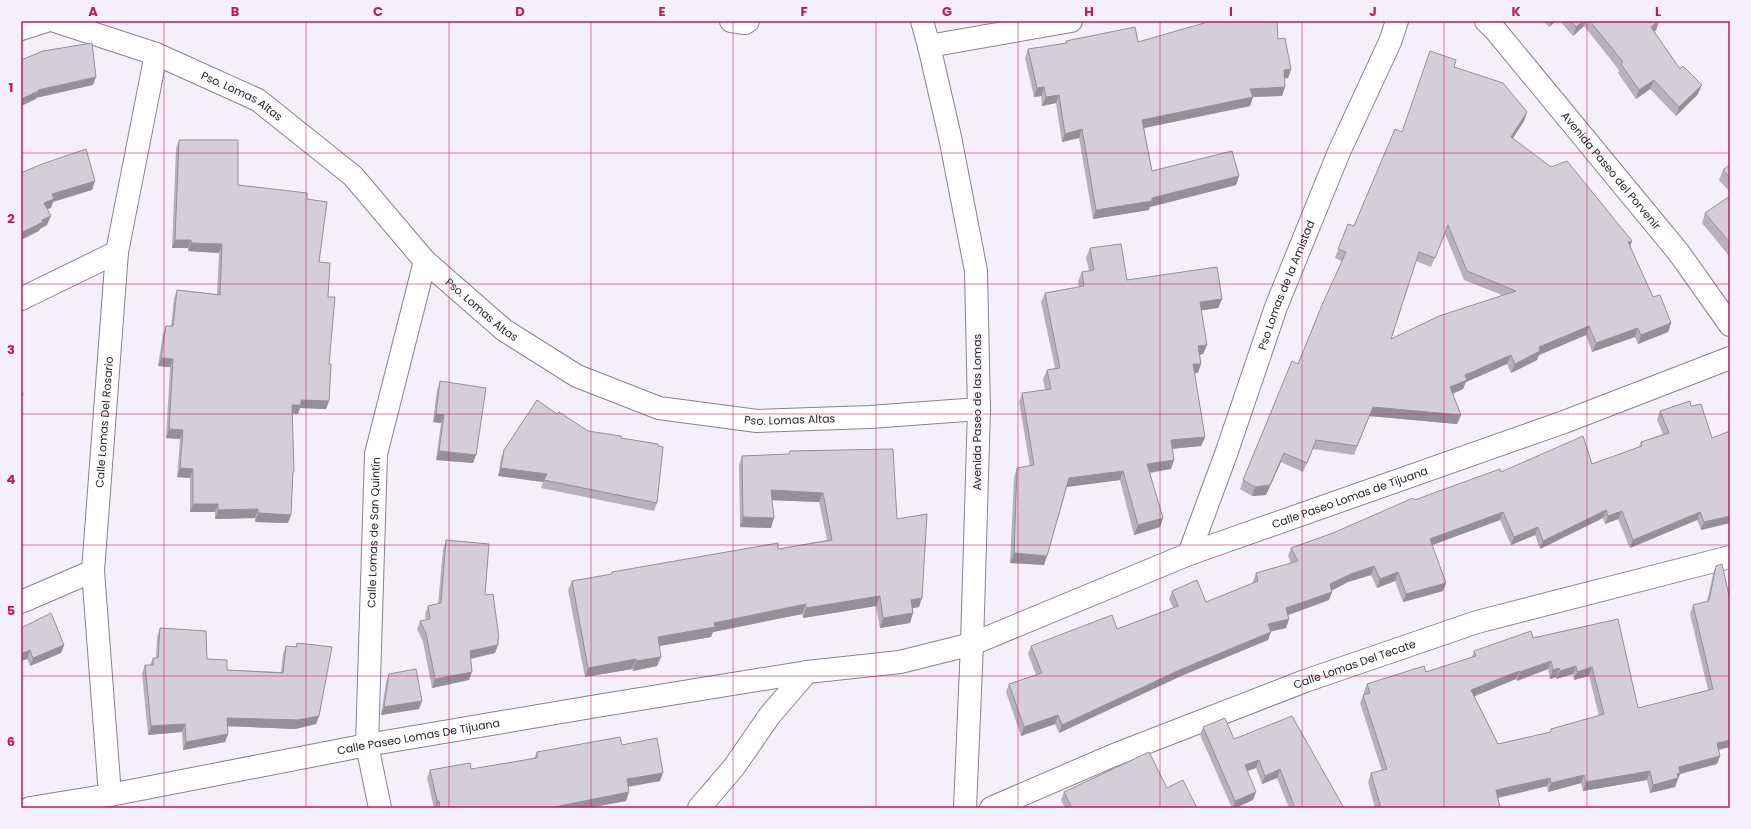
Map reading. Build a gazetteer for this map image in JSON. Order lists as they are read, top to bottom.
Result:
{
  "streets": {
    "street": [
      "Pso. Lomas Altas",
      "Avenida Paseo del Porvenir",
      "Pso Lomas de la Amistad",
      "Avenida Paseo de las Lomas",
      "Calle Lomas Del Rosario",
      "Calle Paseo Lomas de Tijuana",
      "Calle Lomas de San Quintín",
      "Calle Lomas Del Tecate",
      "Calle Paseo Lomas De Tijuana"
    ]
  },
  "crossings": [
    ["Pso. Lomas Altas", "Avenida Paseo de las Lomas"],
    ["Pso. Lomas Altas", "Calle Lomas Del Rosario"],
    ["Pso. Lomas Altas", "Calle Lomas de San Quintín"],
    ["Pso Lomas de la Amistad", "Calle Paseo Lomas de Tijuana"],
    ["Avenida Paseo de las Lomas", "Calle Paseo Lomas de Tijuana"],
    ["Avenida Paseo de las Lomas", "Calle Paseo Lomas De Tijuana"],
    ["Calle Lomas Del Rosario", "Calle Paseo Lomas De Tijuana"],
    ["Calle Paseo Lomas de Tijuana", "Calle Paseo Lomas De Tijuana"],
    ["Calle Lomas de San Quintín", "Calle Paseo Lomas De Tijuana"]
  ],
  "grid": {
    "columns": [
      "A",
      "B",
      "C",
      "D",
      "E",
      "F",
      "G",
      "H",
      "I",
      "J",
      "K",
      "L"
    ],
    "rows": [
      "1",
      "2",
      "3",
      "4",
      "5",
      "6"
    ]
  }
}
